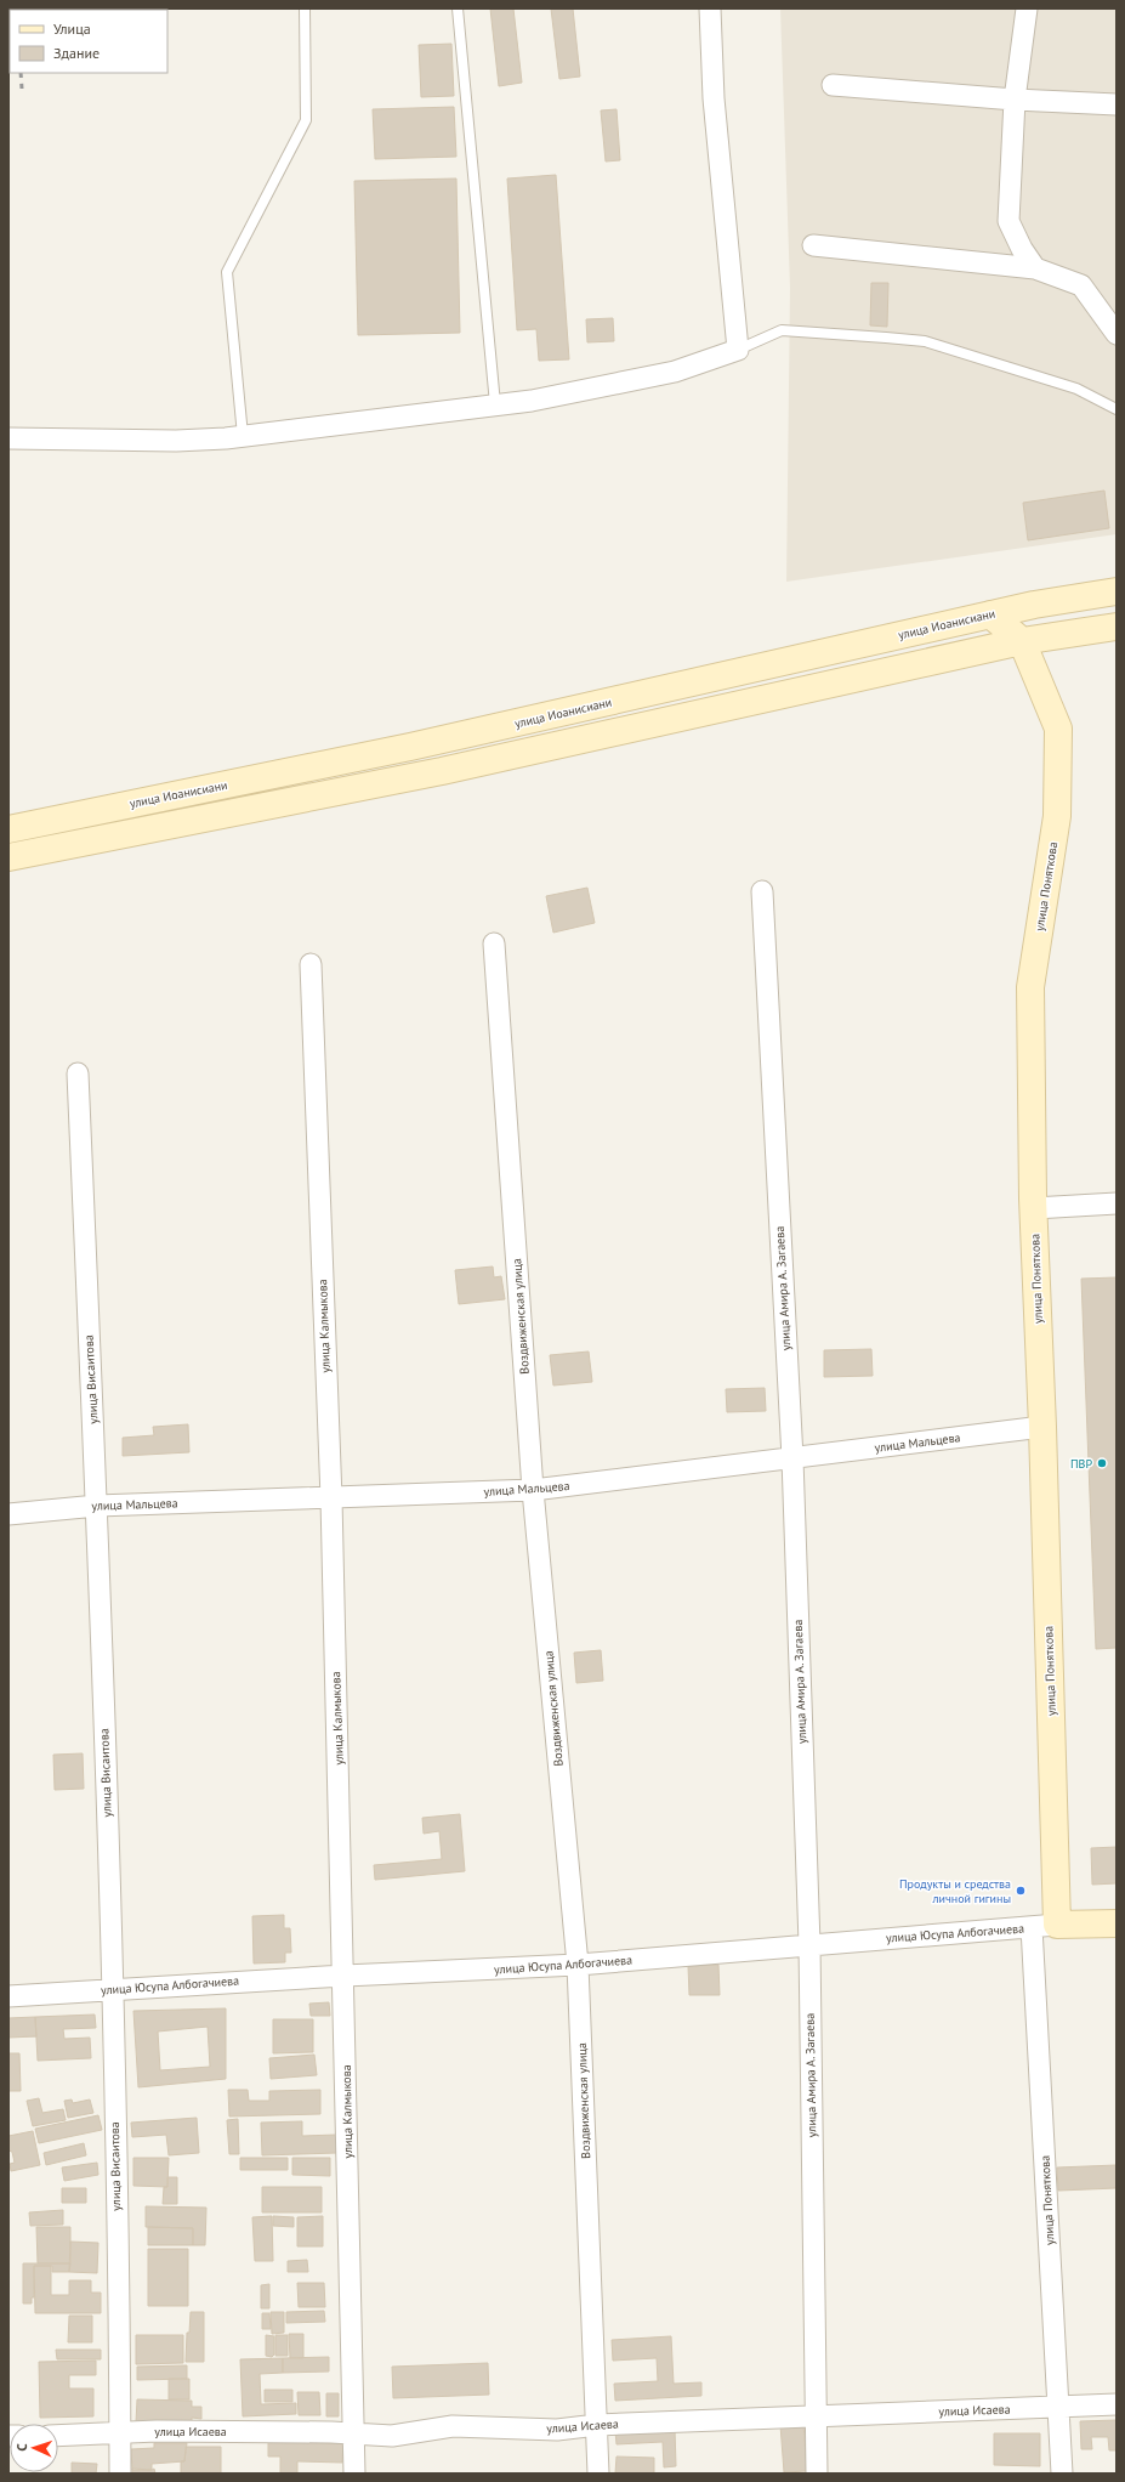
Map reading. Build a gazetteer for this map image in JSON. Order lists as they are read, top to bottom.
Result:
{
  "streets": {
    "main road": ["улица Иоанисиани", "улица Поняткова", "улица Юсупа Албогачиева"],
    "street": [
      "улица Амира А. Загаева",
      "Воздвиженская улица",
      "улица Калмыкова",
      "улица Висаитова",
      "улица Мальцева",
      "улица Исаева"
    ]
  },
  "crossings": [
    ["улица Поняткова", "улица Мальцева"],
    ["улица Поняткова", "улица Юсупа Албогачиева"],
    ["улица Поняткова", "улица Исаева"],
    ["улица Амира А. Загаева", "улица Мальцева"],
    ["улица Амира А. Загаева", "улица Юсупа Албогачиева"],
    ["улица Амира А. Загаева", "улица Исаева"],
    ["Воздвиженская улица", "улица Мальцева"],
    ["Воздвиженская улица", "улица Юсупа Албогачиева"],
    ["Воздвиженская улица", "улица Исаева"],
    ["улица Калмыкова", "улица Мальцева"],
    ["улица Калмыкова", "улица Юсупа Албогачиева"],
    ["улица Калмыкова", "улица Исаева"],
    ["улица Висаитова", "улица Мальцева"],
    ["улица Висаитова", "улица Юсупа Албогачиева"],
    ["улица Висаитова", "улица Исаева"]
  ],
  "places": ["ПВР", "Продукты и средства личной гигины"],
  "legend": ["Улица", "Здание"],
  "north": "left"
}
